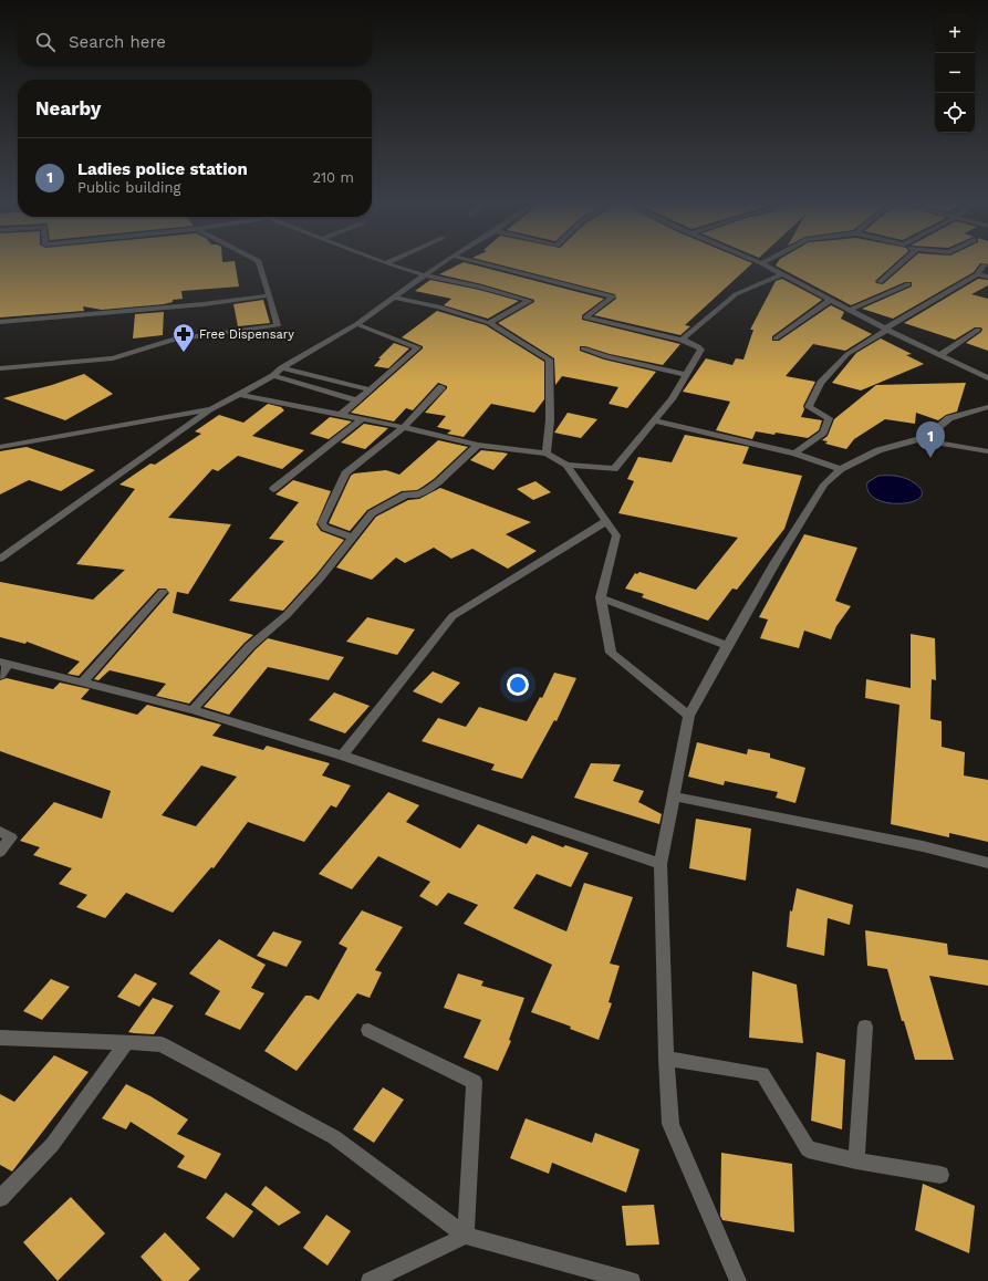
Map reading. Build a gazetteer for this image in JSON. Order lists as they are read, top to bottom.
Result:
{
  "places": {
    "pharmacy": ["Free Dispensary"]
  },
  "page": {
    "map_buttons": ["+", "−"],
    "search": "Search here",
    "heading": "Nearby",
    "list": [
      {
        "mark": "1",
        "name": "Ladies police station",
        "note": "Public building",
        "value": "210 m"
      }
    ],
    "pins": "1"
  }
}
